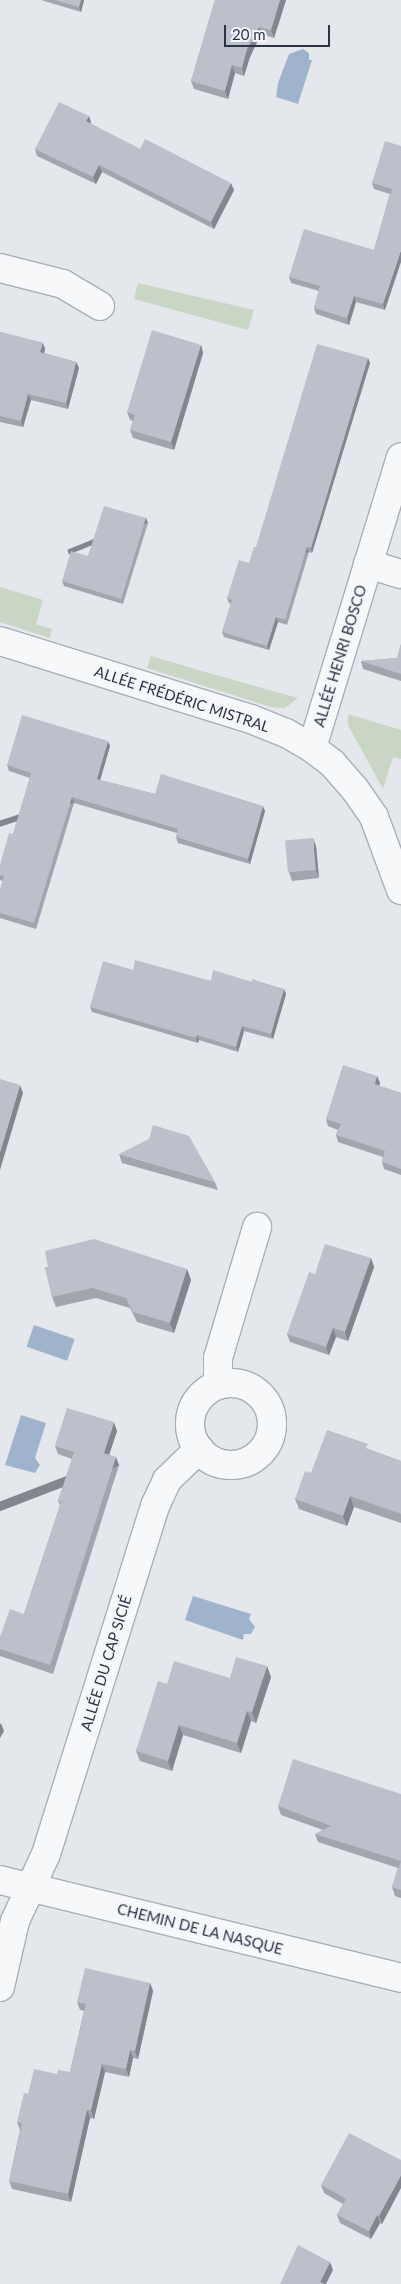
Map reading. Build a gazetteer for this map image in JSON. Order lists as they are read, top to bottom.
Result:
{
  "streets": {
    "street": [
      "ALLÉE HENRI BOSCO",
      "ALLÉE FRÉDÉRIC MISTRAL",
      "ALLÉE DU CAP SICIÉ",
      "CHEMIN DE LA NASQUE"
    ]
  },
  "crossings": [
    ["ALLÉE HENRI BOSCO", "ALLÉE FRÉDÉRIC MISTRAL"],
    ["ALLÉE DU CAP SICIÉ", "CHEMIN DE LA NASQUE"]
  ],
  "scale_bar": "20 m"
}
